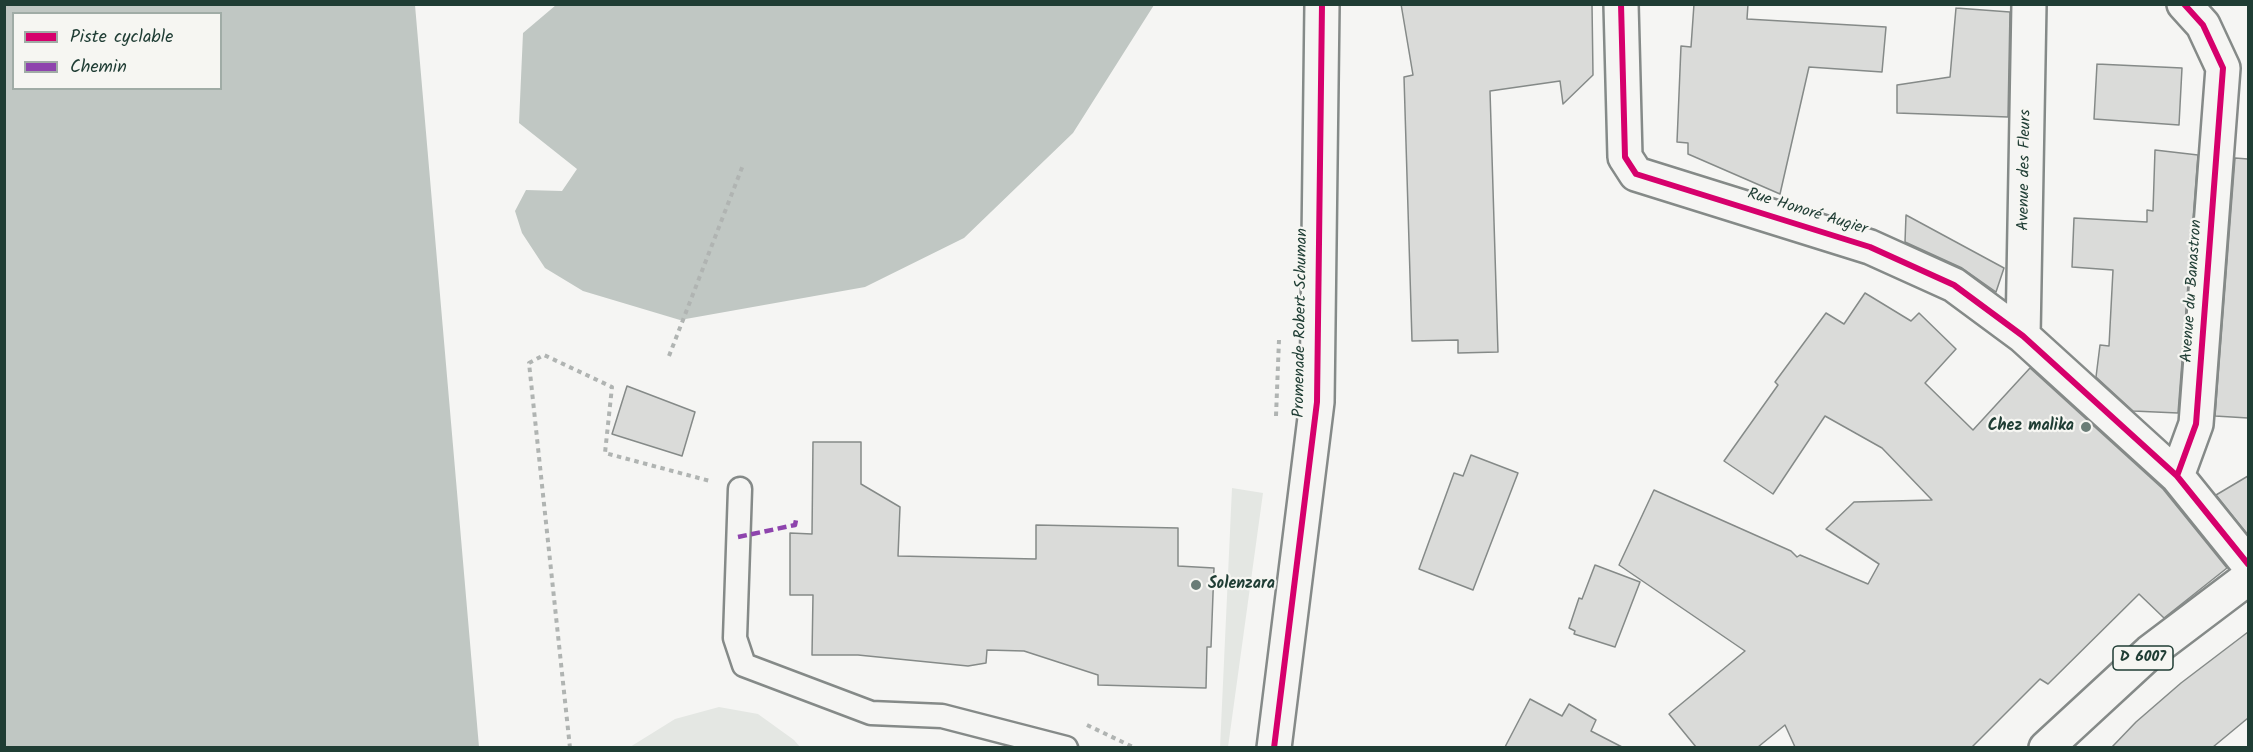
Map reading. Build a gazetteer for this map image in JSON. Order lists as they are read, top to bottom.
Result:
{
  "streets": {
    "street": [
      "Avenue des Fleurs",
      "Rue Honoré Augier",
      "Avenue du Banastron",
      "Promenade Robert Schuman",
      "D 6007"
    ]
  },
  "crossings": [
    ["Avenue des Fleurs", "Rue Honoré Augier"],
    ["Rue Honoré Augier", "Avenue du Banastron"]
  ],
  "places": ["Chez malika", "Solenzara"],
  "legend": ["Piste cyclable", "Chemin"]
}
